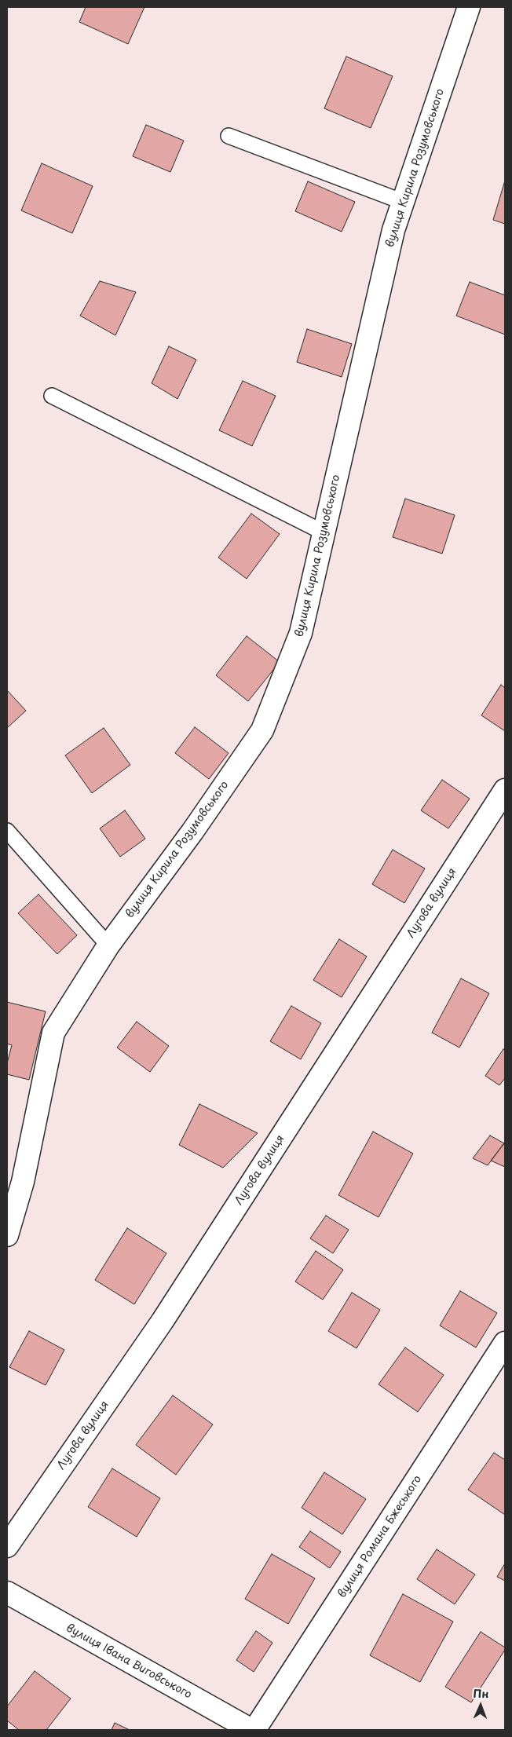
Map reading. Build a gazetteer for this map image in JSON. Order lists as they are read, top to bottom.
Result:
{
  "streets": {
    "street": [
      "вулиця Кирила Розумовського",
      "Лугова вулиця",
      "вулиця Романа Бжеського",
      "вулиця Івана Виговського"
    ]
  },
  "north": "top"
}
